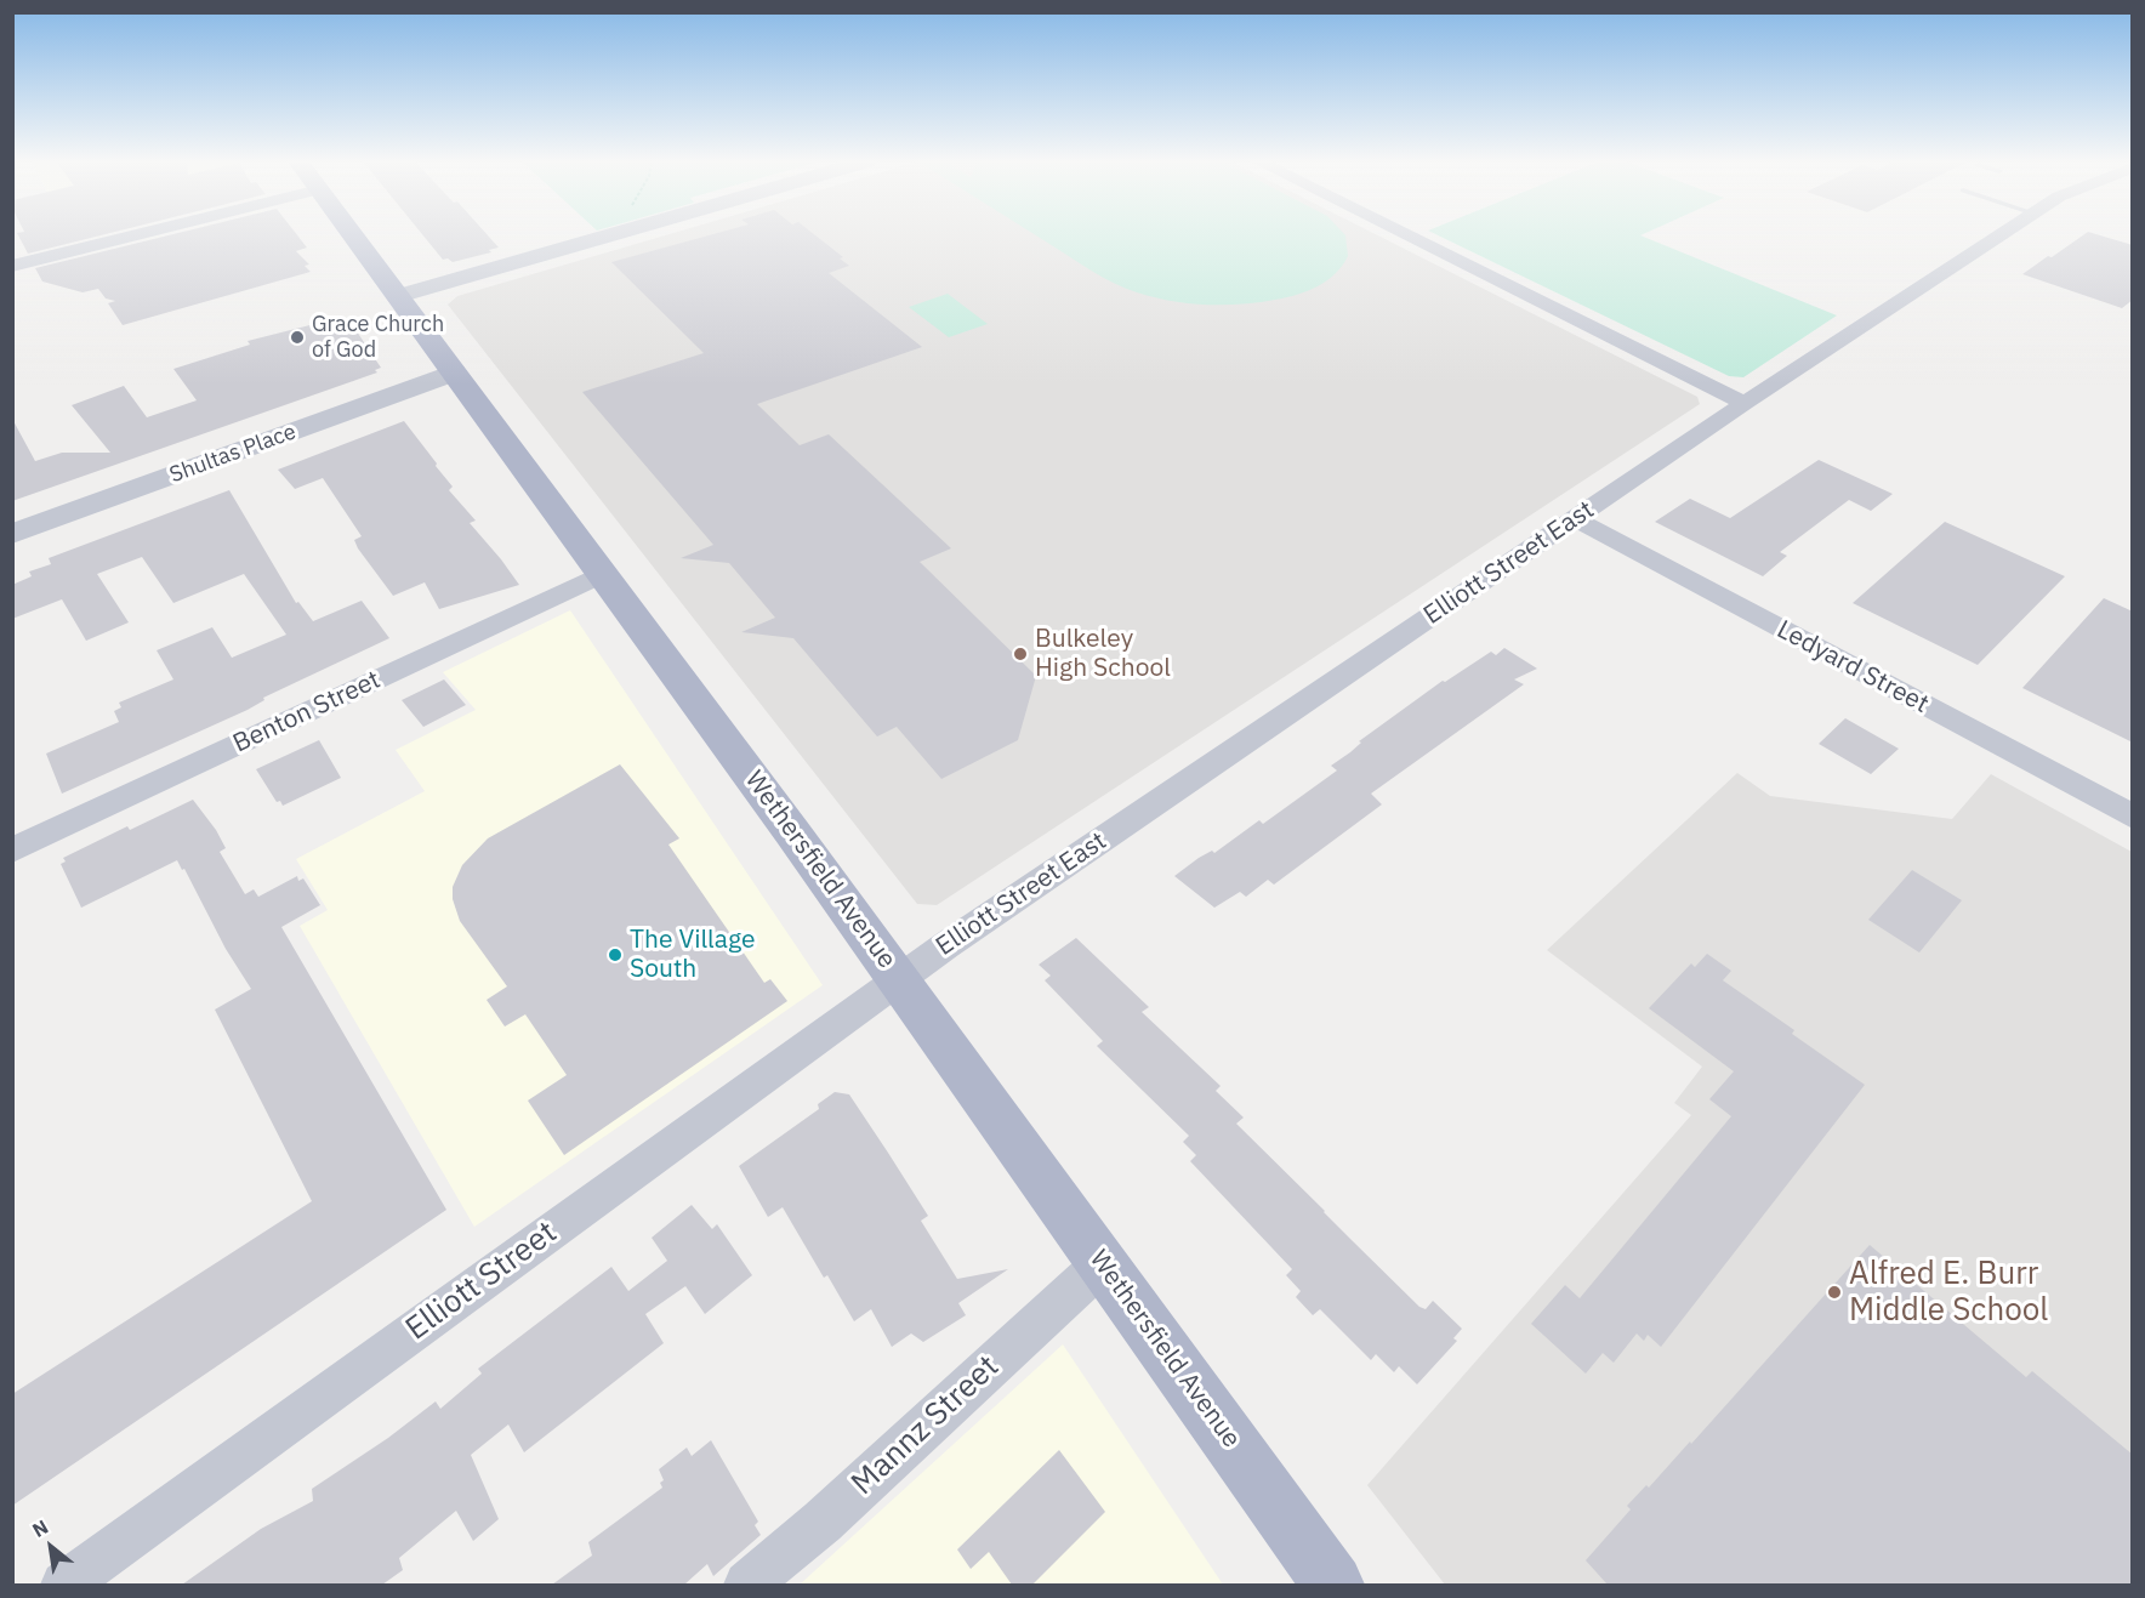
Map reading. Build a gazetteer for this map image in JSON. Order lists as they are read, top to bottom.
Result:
{
  "streets": {
    "main road": ["Wethersfield Avenue"],
    "street": [
      "Shultas Place",
      "Elliott Street East",
      "Ledyard Street",
      "Benton Street",
      "Elliott Street",
      "Mannz Street"
    ]
  },
  "crossings": [
    ["Shultas Place", "Wethersfield Avenue"],
    ["Elliott Street East", "Ledyard Street"],
    ["Elliott Street East", "Wethersfield Avenue"],
    ["Elliott Street East", "Elliott Street"],
    ["Benton Street", "Wethersfield Avenue"],
    ["Wethersfield Avenue", "Elliott Street"],
    ["Wethersfield Avenue", "Mannz Street"]
  ],
  "places": [
    "Grace Church of God",
    "Bulkeley High School",
    "The Village South",
    "Alfred E. Burr Middle School"
  ],
  "north": "top left"
}
